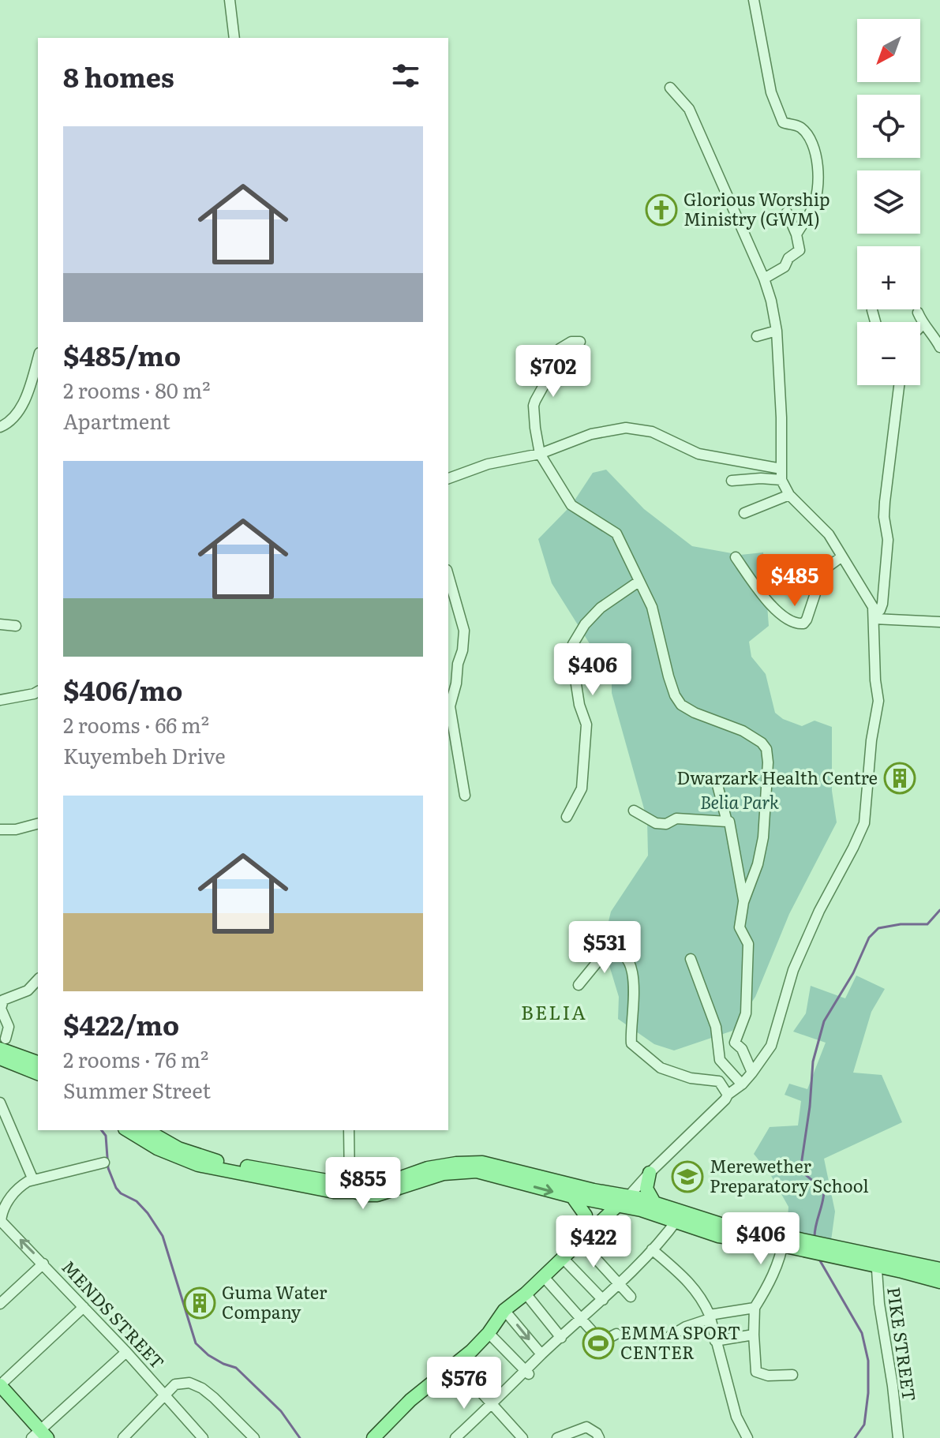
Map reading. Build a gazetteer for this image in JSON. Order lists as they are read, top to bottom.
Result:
{
  "streets": {
    "street": ["MENDS STREET", "PIKE STREET"]
  },
  "districts": ["BELIA"],
  "parks": ["Belia Park"],
  "places": {
    "church": ["Glorious Worship Ministry (GWM)"],
    "building": ["Dwarzark Health Centre", "Guma Water Company"],
    "school or university": ["Merewether Preparatory School"],
    "sports": ["EMMA SPORT CENTER"]
  },
  "north": "bottom left",
  "page": {
    "map_buttons": ["+", "−"],
    "heading": "8 homes",
    "list": [
      {
        "name": "$485/mo",
        "note": "2 rooms · 80 m² · Apartment"
      },
      {
        "name": "$406/mo",
        "note": "2 rooms · 66 m² · Kuyembeh Drive"
      },
      {
        "name": "$422/mo",
        "note": "2 rooms · 76 m² · Summer Street"
      }
    ],
    "price": [
      "$702",
      "$485",
      "$406",
      "$531",
      "$855",
      "$406",
      "$422",
      "$576"
    ]
  }
}
